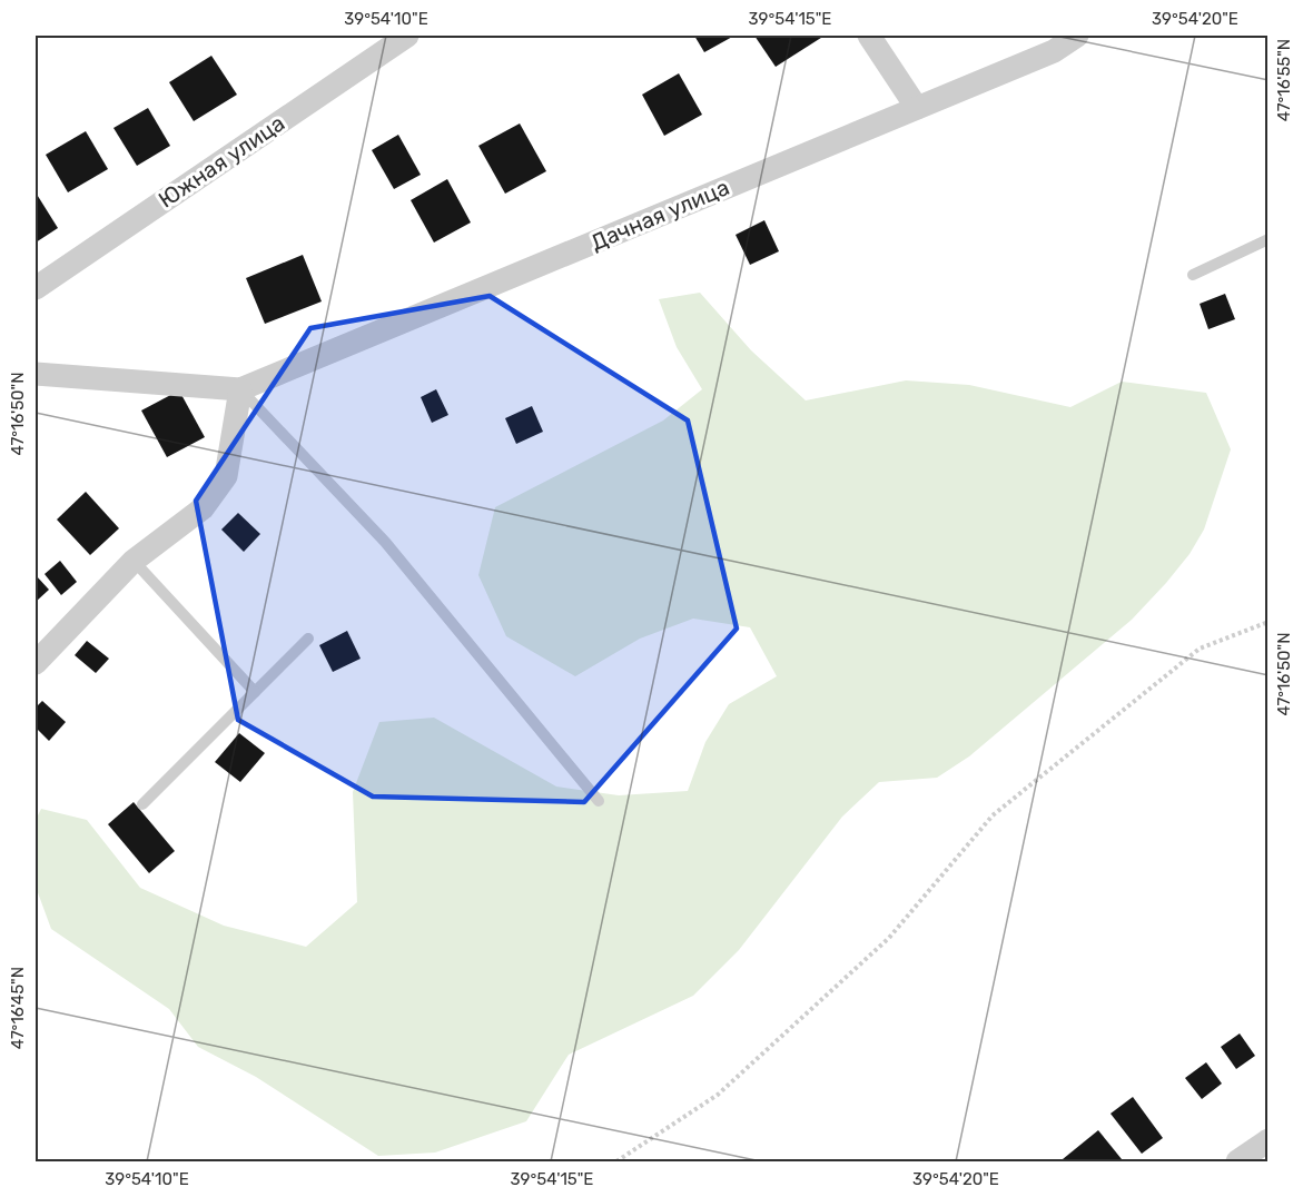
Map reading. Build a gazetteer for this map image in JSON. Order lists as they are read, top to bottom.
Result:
{
  "streets": {
    "street": ["Южная улица", "Дачная улица"]
  },
  "coordinates": [
    "39°54'10\"E",
    "39°54'15\"E",
    "39°54'20\"E",
    "47°16'55\"N",
    "47°16'50\"N",
    "47°16'45\"N"
  ]
}
